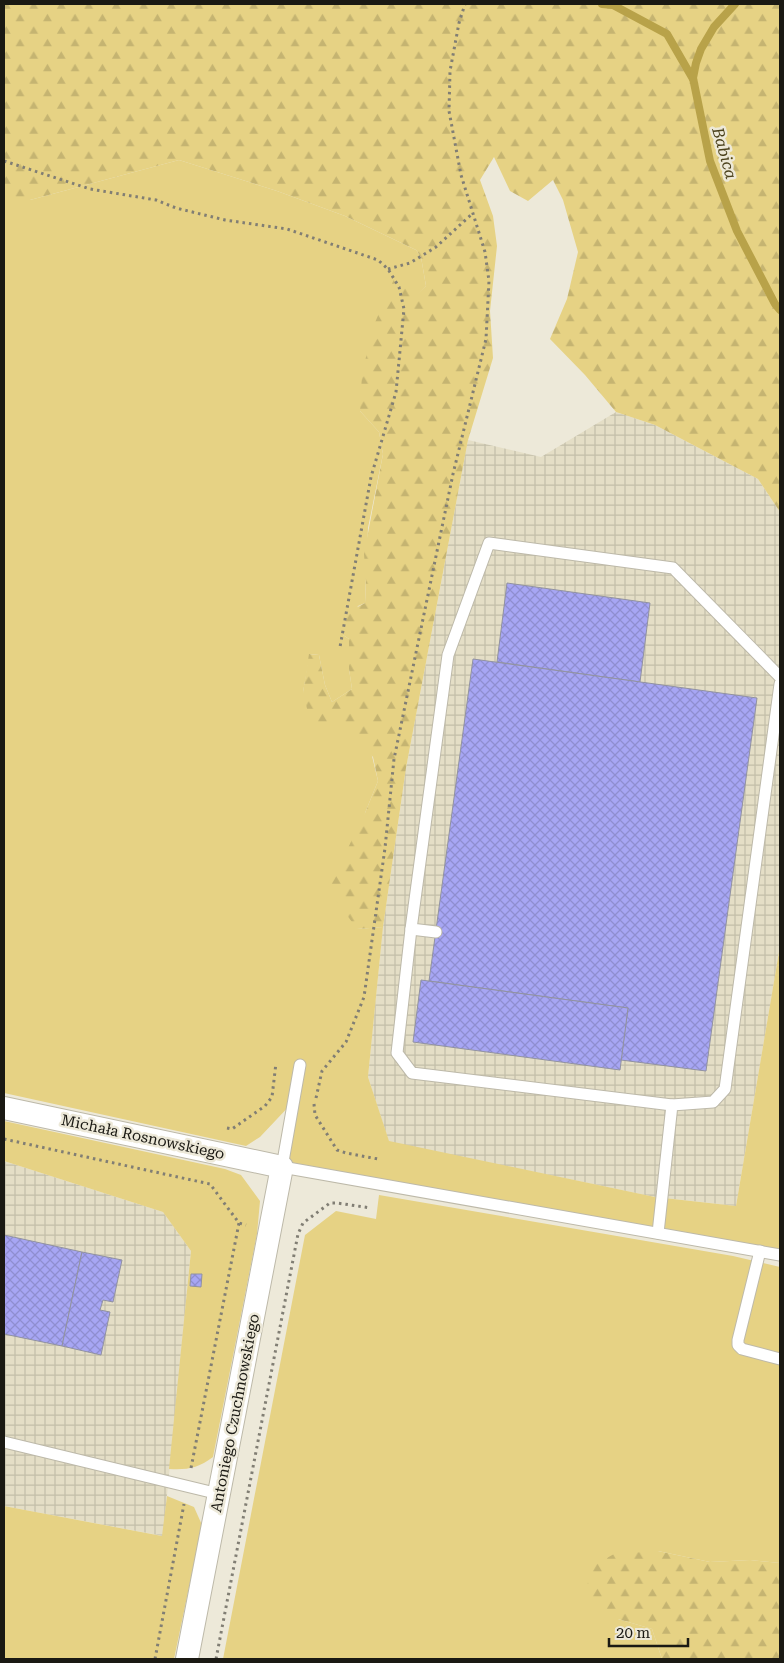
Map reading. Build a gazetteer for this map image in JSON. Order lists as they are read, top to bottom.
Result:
{
  "streets": {
    "street": ["Michała Rosnowskiego", "Antoniego Czuchnowskiego"]
  },
  "crossings": [
    ["Michała Rosnowskiego", "Antoniego Czuchnowskiego"]
  ],
  "water": ["Babica"],
  "scale_bar": "20 m"
}
